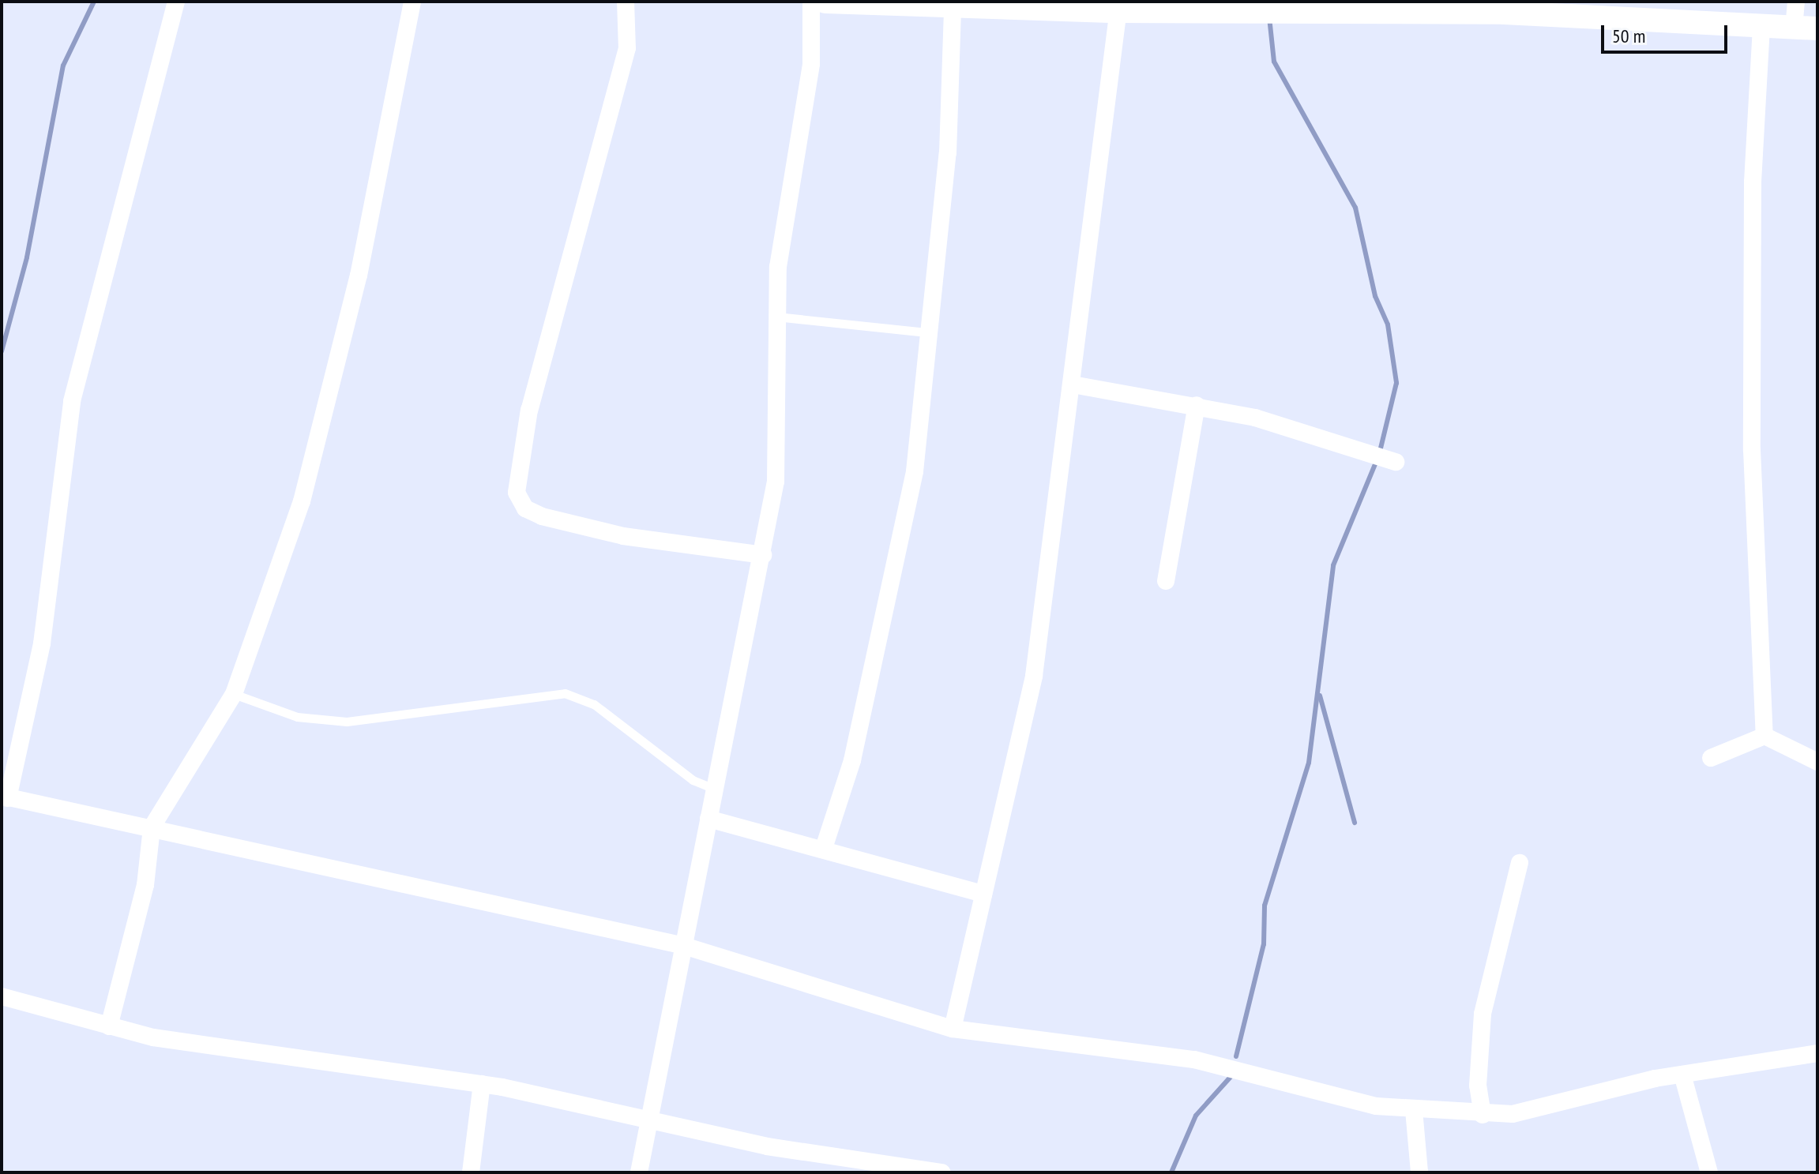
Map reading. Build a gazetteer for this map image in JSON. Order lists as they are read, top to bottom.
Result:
{
  "scale_bar": "50 m"
}
